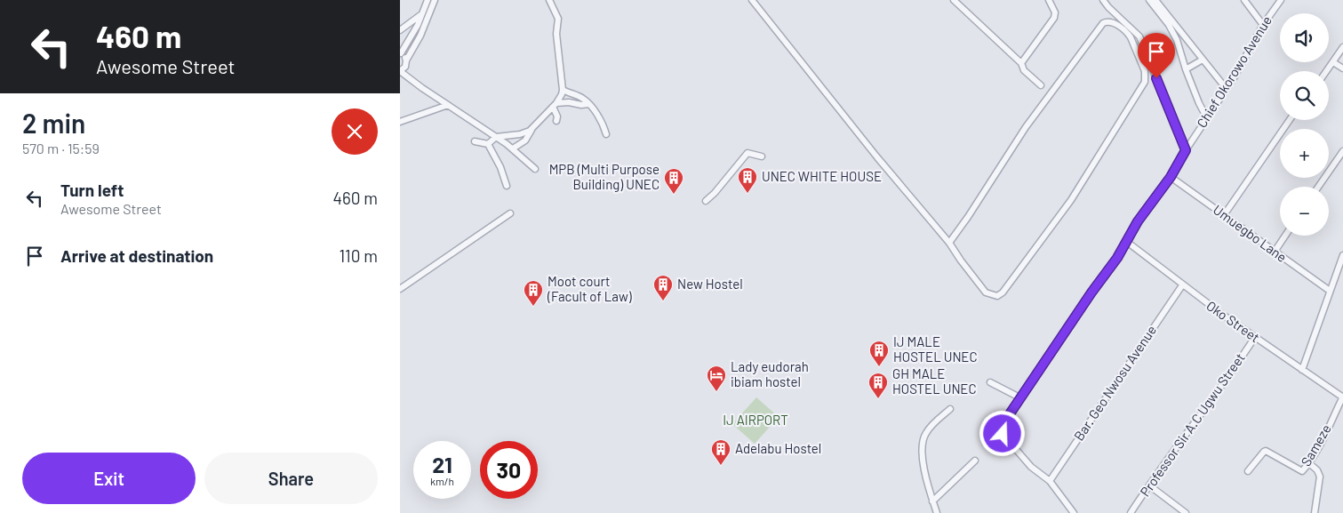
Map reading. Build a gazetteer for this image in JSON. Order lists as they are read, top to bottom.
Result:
{
  "streets": {
    "street": [
      "Chief Okorowo Avenue",
      "Umuegbo Lane",
      "Oko Street",
      "Bar. Geo Nwosu Avenue",
      "Professor Sir A.C Ugwu Street",
      "Sameze"
    ]
  },
  "crossings": [
    ["Chief Okorowo Avenue", "Umuegbo Lane"],
    ["Chief Okorowo Avenue", "Oko Street"],
    ["Chief Okorowo Avenue", "Bar. Geo Nwosu Avenue"],
    ["Oko Street", "Bar. Geo Nwosu Avenue"],
    ["Oko Street", "Professor Sir A.C Ugwu Street"],
    ["Oko Street", "Sameze"]
  ],
  "parks": ["IJ AIRPORT"],
  "places": {
    "building": [
      "UNEC WHITE HOUSE",
      "MPB (Multi Purpose Building) UNEC",
      "New Hostel",
      "Moot court (Facult of Law)",
      "IJ MALE HOSTEL UNEC",
      "GH MALE HOSTEL UNEC",
      "Adelabu Hostel"
    ],
    "hotel": ["Lady eudorah ibiam hostel"]
  },
  "page": {
    "turn": ["460 m", "Awesome Street"],
    "map_buttons": ["+", "−"],
    "heading": ["2 min", "570 m · 15:59"],
    "list": [
      {
        "name": "Turn left",
        "note": "Awesome Street",
        "value": "460 m"
      },
      {
        "name": "Arrive at destination",
        "value": "110 m"
      }
    ],
    "speed": "21 km/h",
    "limit": "30",
    "buttons": ["Exit", "Share"]
  }
}
